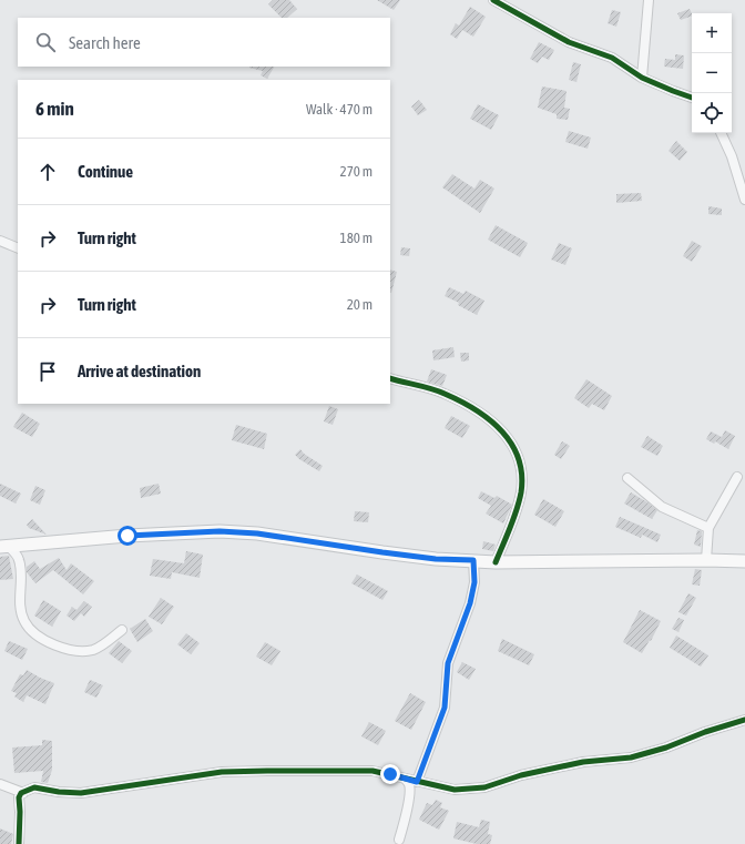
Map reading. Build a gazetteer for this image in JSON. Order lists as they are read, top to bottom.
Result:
{
  "page": {
    "map_buttons": ["+", "−"],
    "search": "Search here",
    "heading": ["6 min", "Walk · 470 m"],
    "list": [
      ["Continue", "270 m"],
      ["Turn right", "180 m"],
      ["Turn right", "20 m"],
      "Arrive at destination"
    ]
  }
}
